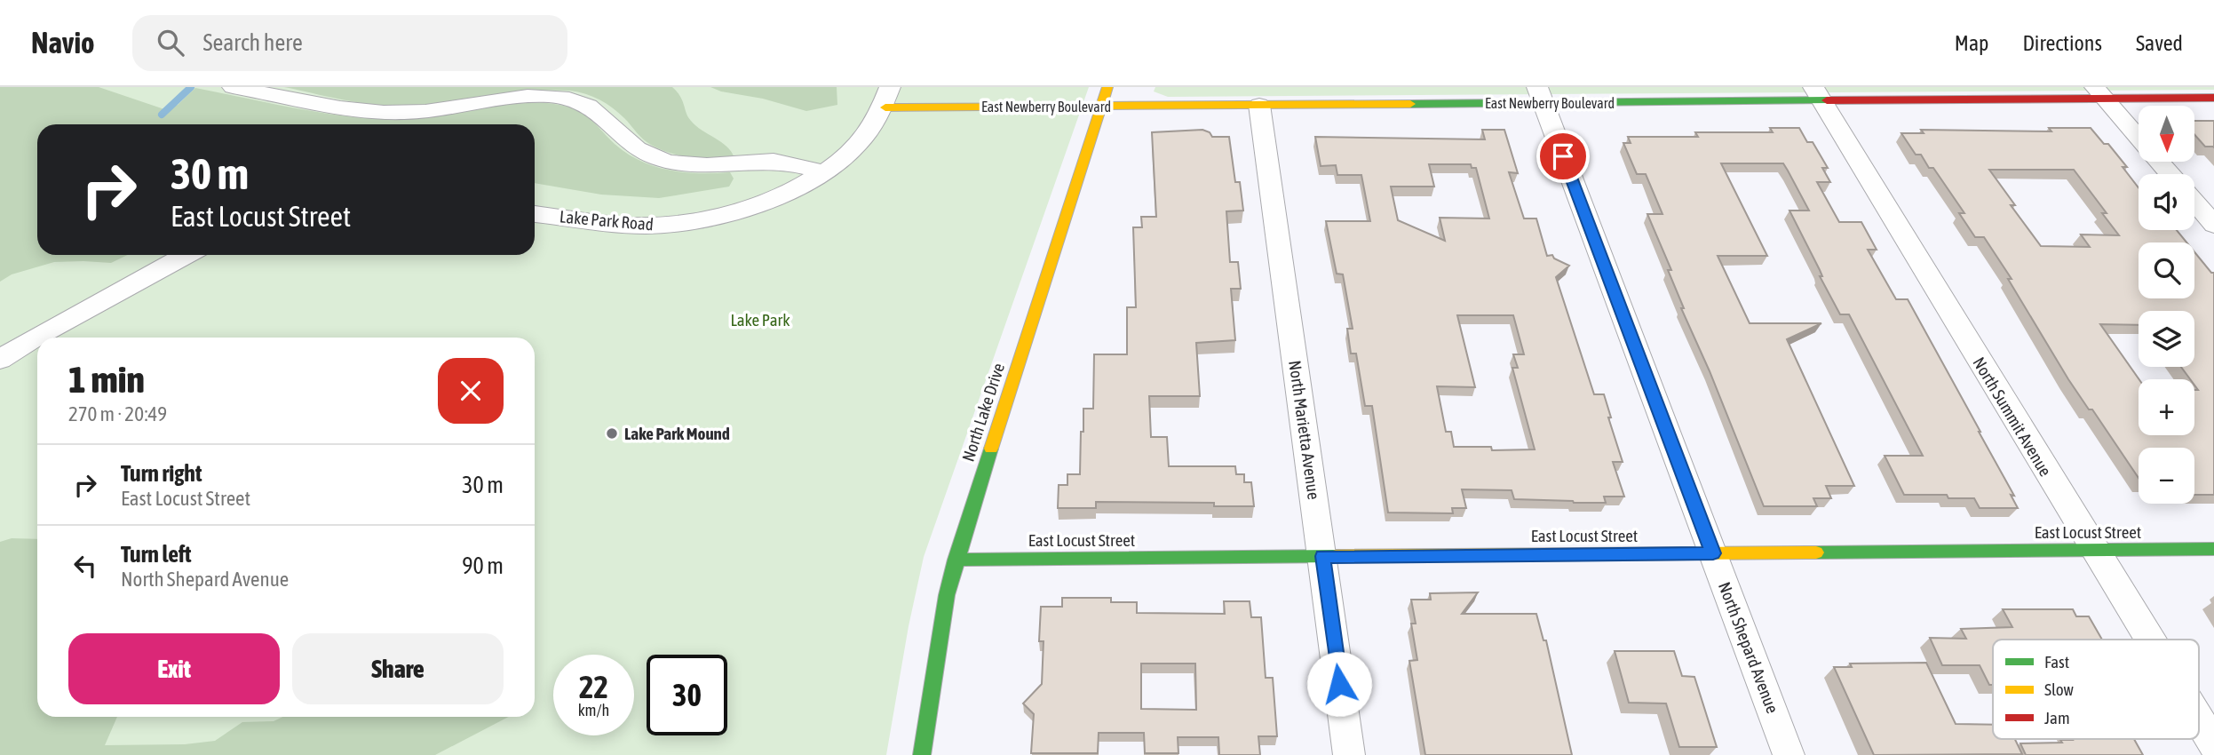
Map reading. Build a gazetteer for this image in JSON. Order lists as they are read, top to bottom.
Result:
{
  "streets": {
    "main road": ["East Newberry Boulevard", "North Lake Drive", "East Locust Street"],
    "street": [
      "Lake Park Road",
      "North Summit Avenue",
      "North Marietta Avenue",
      "North Shepard Avenue"
    ]
  },
  "crossings": [
    ["East Newberry Boulevard", "Lake Park Road"],
    ["East Newberry Boulevard", "North Lake Drive"],
    ["East Newberry Boulevard", "North Summit Avenue"],
    ["East Newberry Boulevard", "North Marietta Avenue"],
    ["East Newberry Boulevard", "North Shepard Avenue"],
    ["North Lake Drive", "East Locust Street"],
    ["North Summit Avenue", "East Locust Street"],
    ["North Marietta Avenue", "East Locust Street"],
    ["East Locust Street", "North Shepard Avenue"]
  ],
  "parks": ["Lake Park"],
  "places": ["Lake Park Mound"],
  "legend": ["Fast", "Slow", "Jam"],
  "north": "bottom",
  "page": {
    "header": "Navio",
    "search": "Search here",
    "nav": ["Map", "Directions", "Saved"],
    "map_buttons": ["+", "−"],
    "turn": ["30 m", "East Locust Street"],
    "heading": ["1 min", "270 m · 20:49"],
    "list": [
      {
        "name": "Turn right",
        "note": "East Locust Street",
        "value": "30 m"
      },
      {
        "name": "Turn left",
        "note": "North Shepard Avenue",
        "value": "90 m"
      }
    ],
    "buttons": ["Exit", "Share"],
    "speed": "22 km/h",
    "limit": "30"
  }
}
